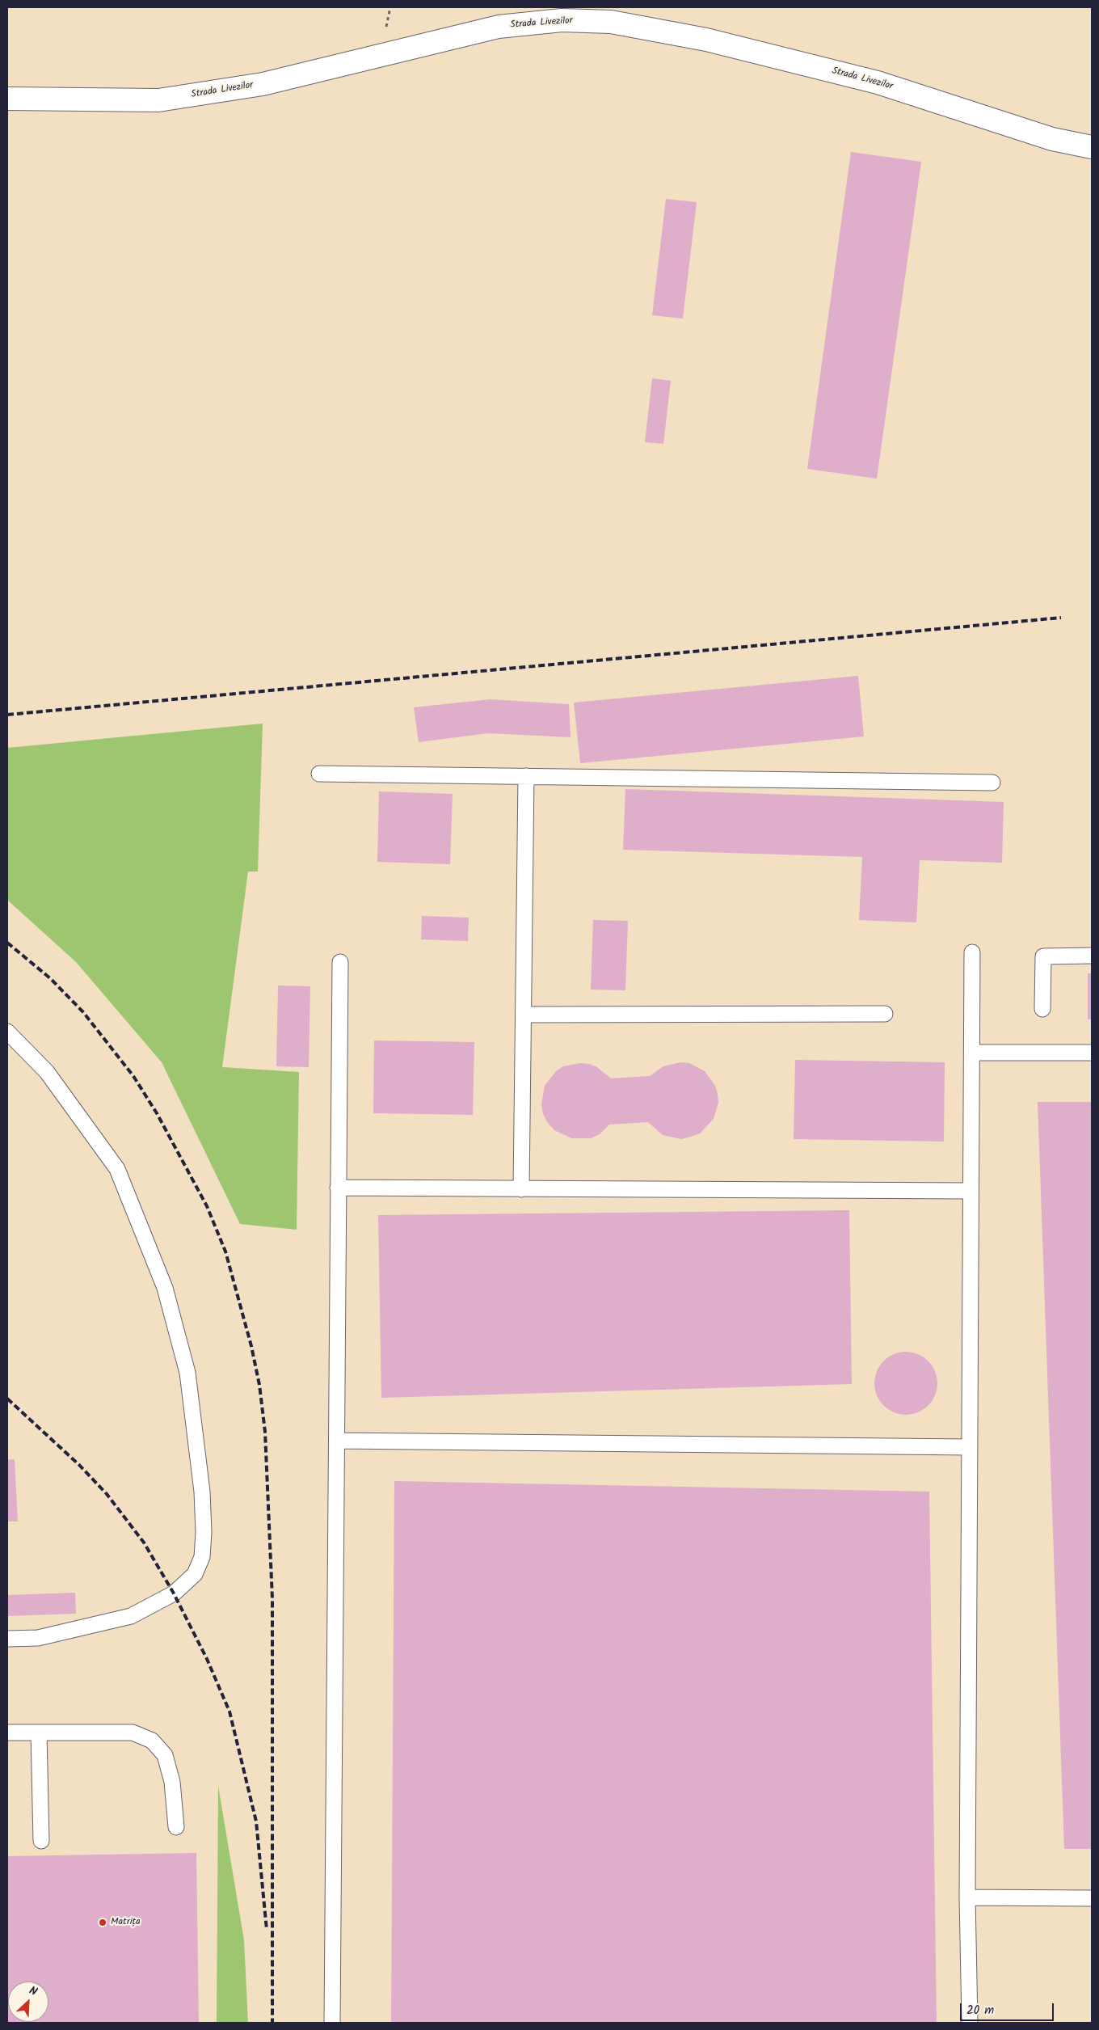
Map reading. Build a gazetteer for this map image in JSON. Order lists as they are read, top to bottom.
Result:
{
  "streets": {
    "street": ["Strada Livezilor"]
  },
  "places": ["Matrița"],
  "scale_bar": "20 m",
  "north": "top right"
}
